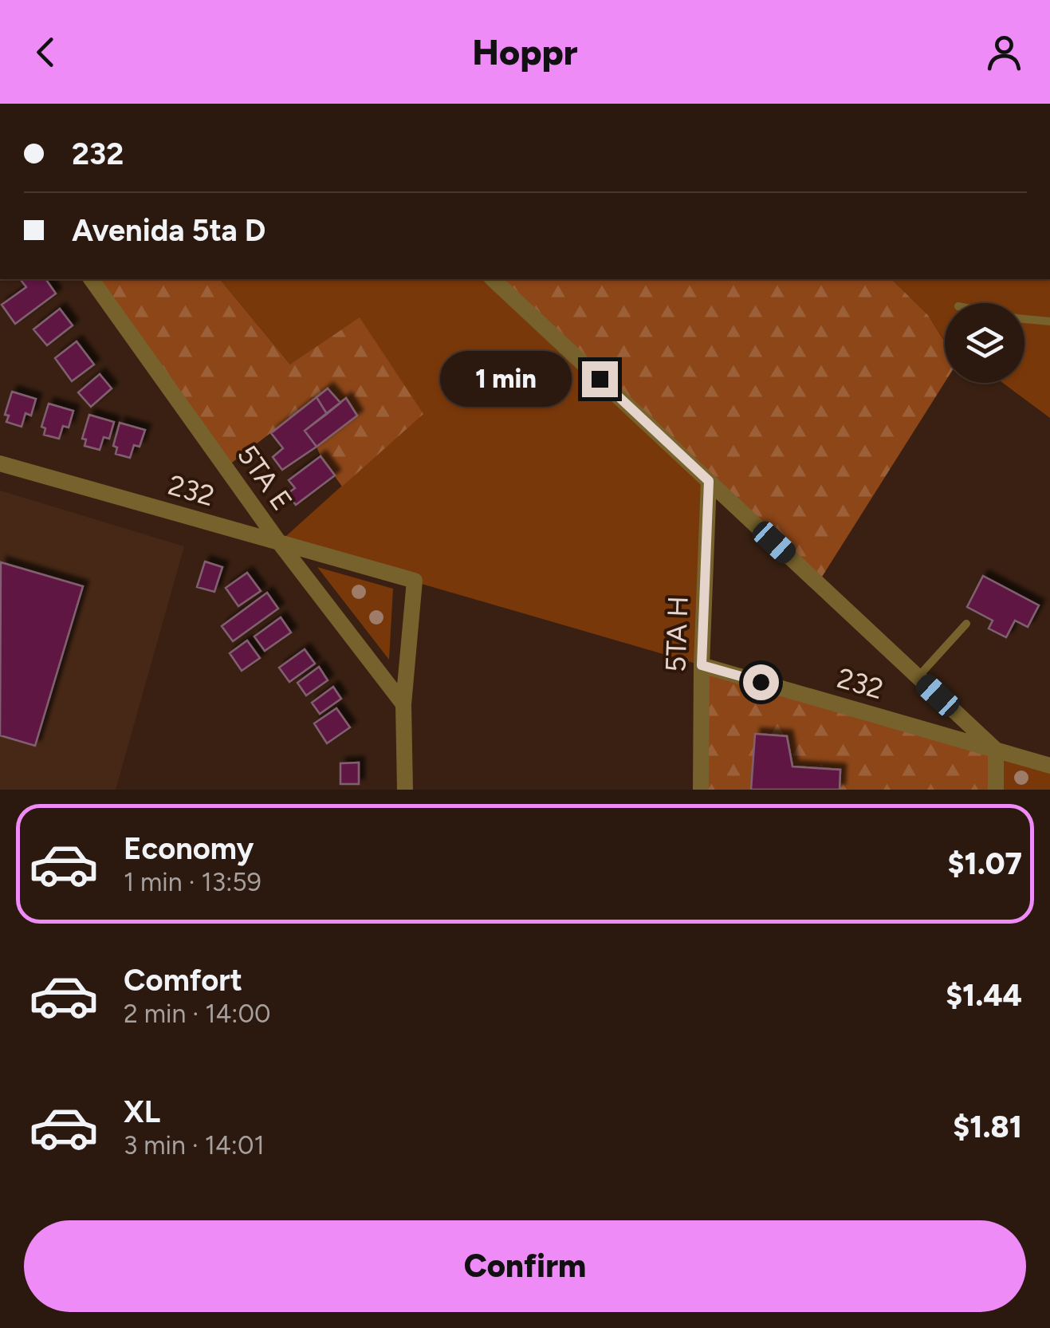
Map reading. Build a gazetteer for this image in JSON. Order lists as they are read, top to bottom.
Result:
{
  "streets": {
    "street": ["5TA E", "232", "5TA H"]
  },
  "crossings": [
    ["5TA E", "232"],
    ["232", "5TA H"]
  ],
  "page": {
    "header": "Hoppr",
    "banner": ["232", "Avenida 5ta D"],
    "bubble": "1 min",
    "list": [
      {
        "name": "Economy",
        "note": "1 min · 13:59",
        "value": "$1.07"
      },
      {
        "name": "Comfort",
        "note": "2 min · 14:00",
        "value": "$1.44"
      },
      {
        "name": "XL",
        "note": "3 min · 14:01",
        "value": "$1.81"
      }
    ],
    "buttons": "Confirm"
  }
}
